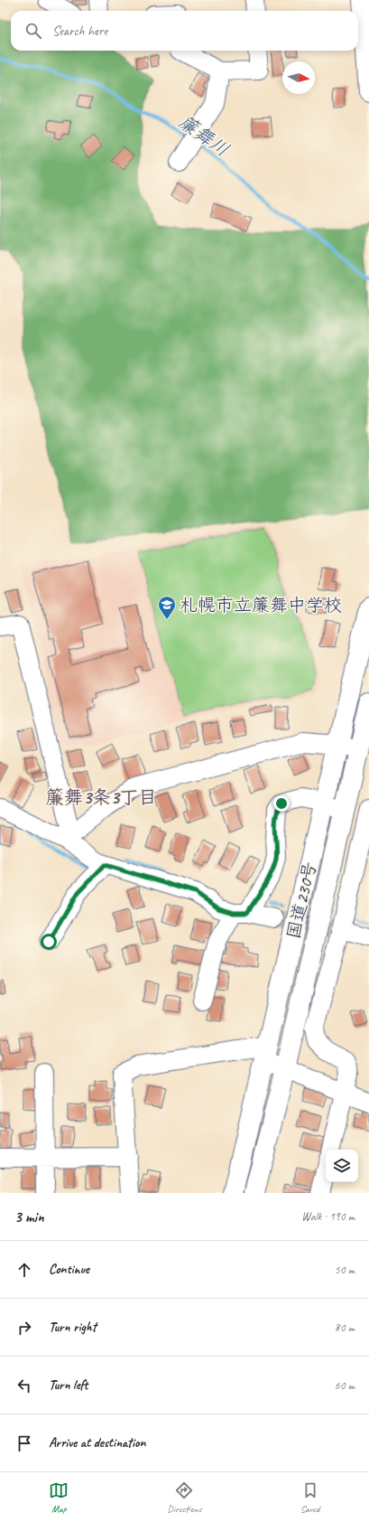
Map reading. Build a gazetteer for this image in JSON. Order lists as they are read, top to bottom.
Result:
{
  "streets": {
    "highway": ["国道230号"]
  },
  "districts": ["簾舞3条3丁目"],
  "water": ["簾舞川"],
  "places": {
    "school or university": ["札幌市立簾舞中学校"]
  },
  "north": "right",
  "page": {
    "search": "Search here",
    "heading": ["3 min", "Walk · 190 m"],
    "list": [
      ["Continue", "50 m"],
      ["Turn right", "80 m"],
      ["Turn left", "60 m"],
      "Arrive at destination"
    ],
    "nav": ["Map", "Directions", "Saved"]
  }
}
